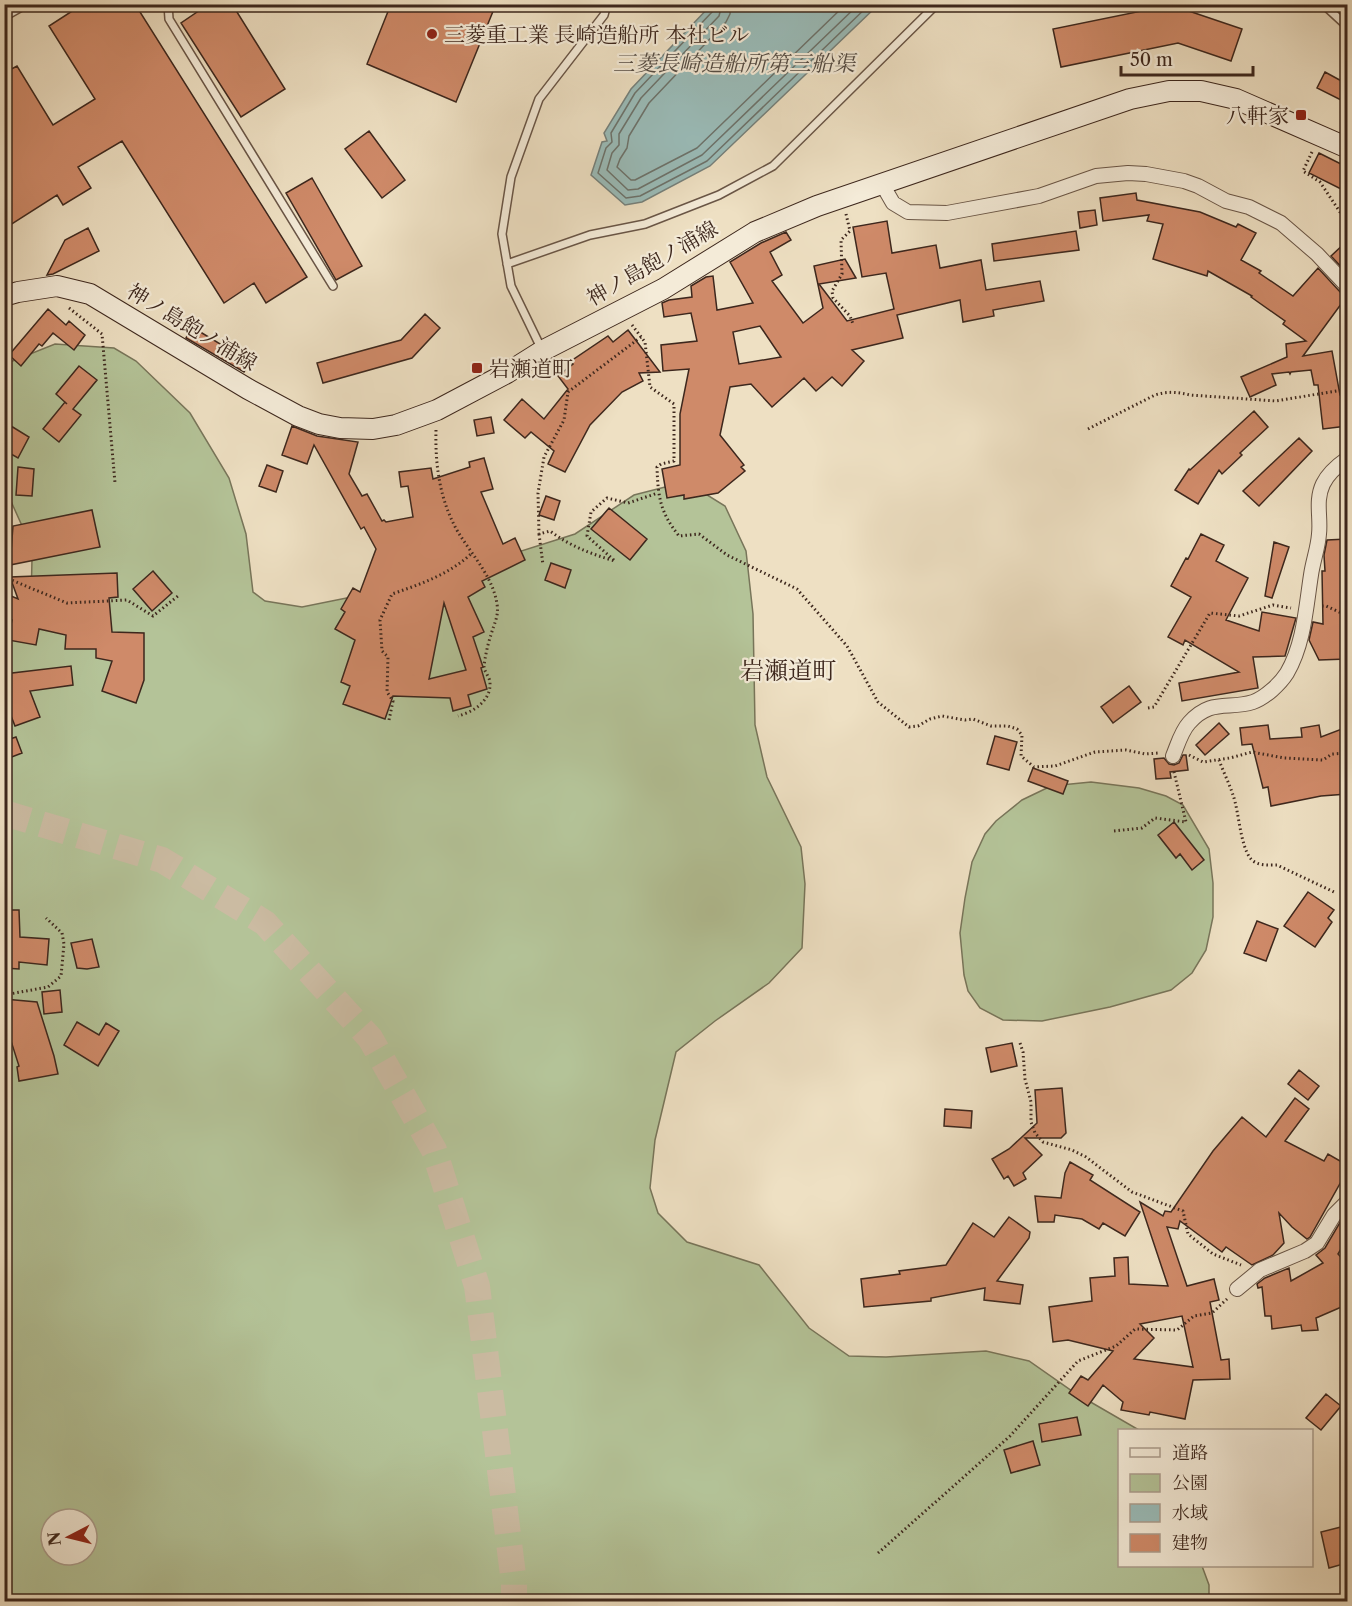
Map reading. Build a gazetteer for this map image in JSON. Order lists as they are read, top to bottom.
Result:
{
  "streets": {
    "main road": ["神ノ島飽ノ浦線"]
  },
  "districts": ["岩瀬道町"],
  "water": ["三菱長崎造船所第三船渠"],
  "places": {
    "other": ["三菱重工業 長崎造船所 本社ビル"],
    "transit": ["八軒家", "岩瀬道町"]
  },
  "legend": [
    "道路",
    "公園",
    "水域",
    "建物"
  ],
  "scale_bar": "50 m",
  "north": "left"
}
